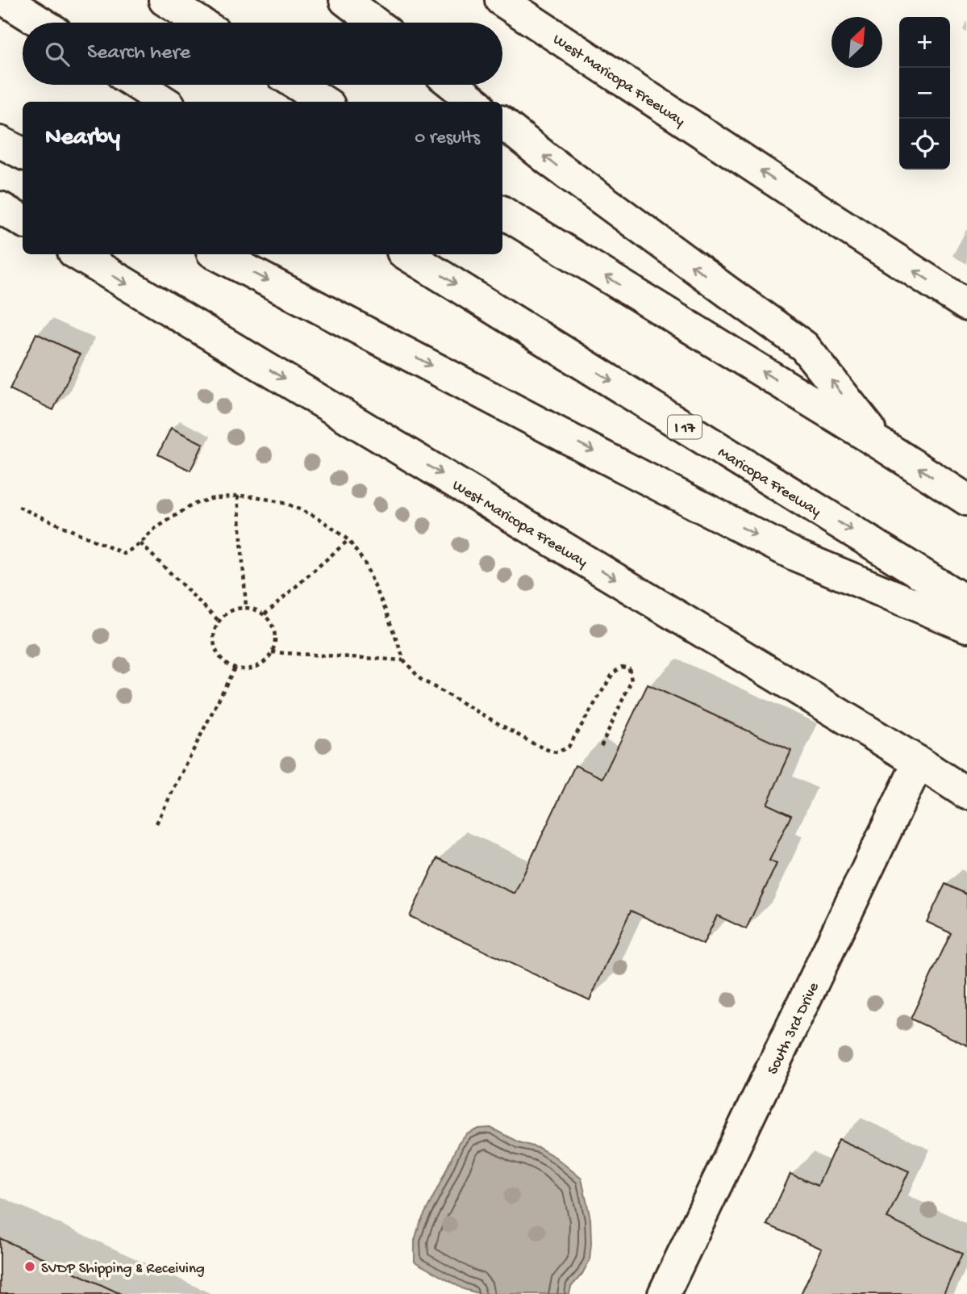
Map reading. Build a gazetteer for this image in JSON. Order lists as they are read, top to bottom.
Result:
{
  "streets": {
    "main road": [
      "West Maricopa Freeway",
      "I 17",
      "Maricopa Freeway",
      "South 3rd Drive"
    ]
  },
  "crossings": [
    ["West Maricopa Freeway", "South 3rd Drive"]
  ],
  "places": ["SVDP Shipping & Receiving"],
  "north": "top right",
  "page": {
    "map_buttons": ["+", "−"],
    "search": "Search here",
    "heading": ["Nearby", "0 results"]
  }
}
